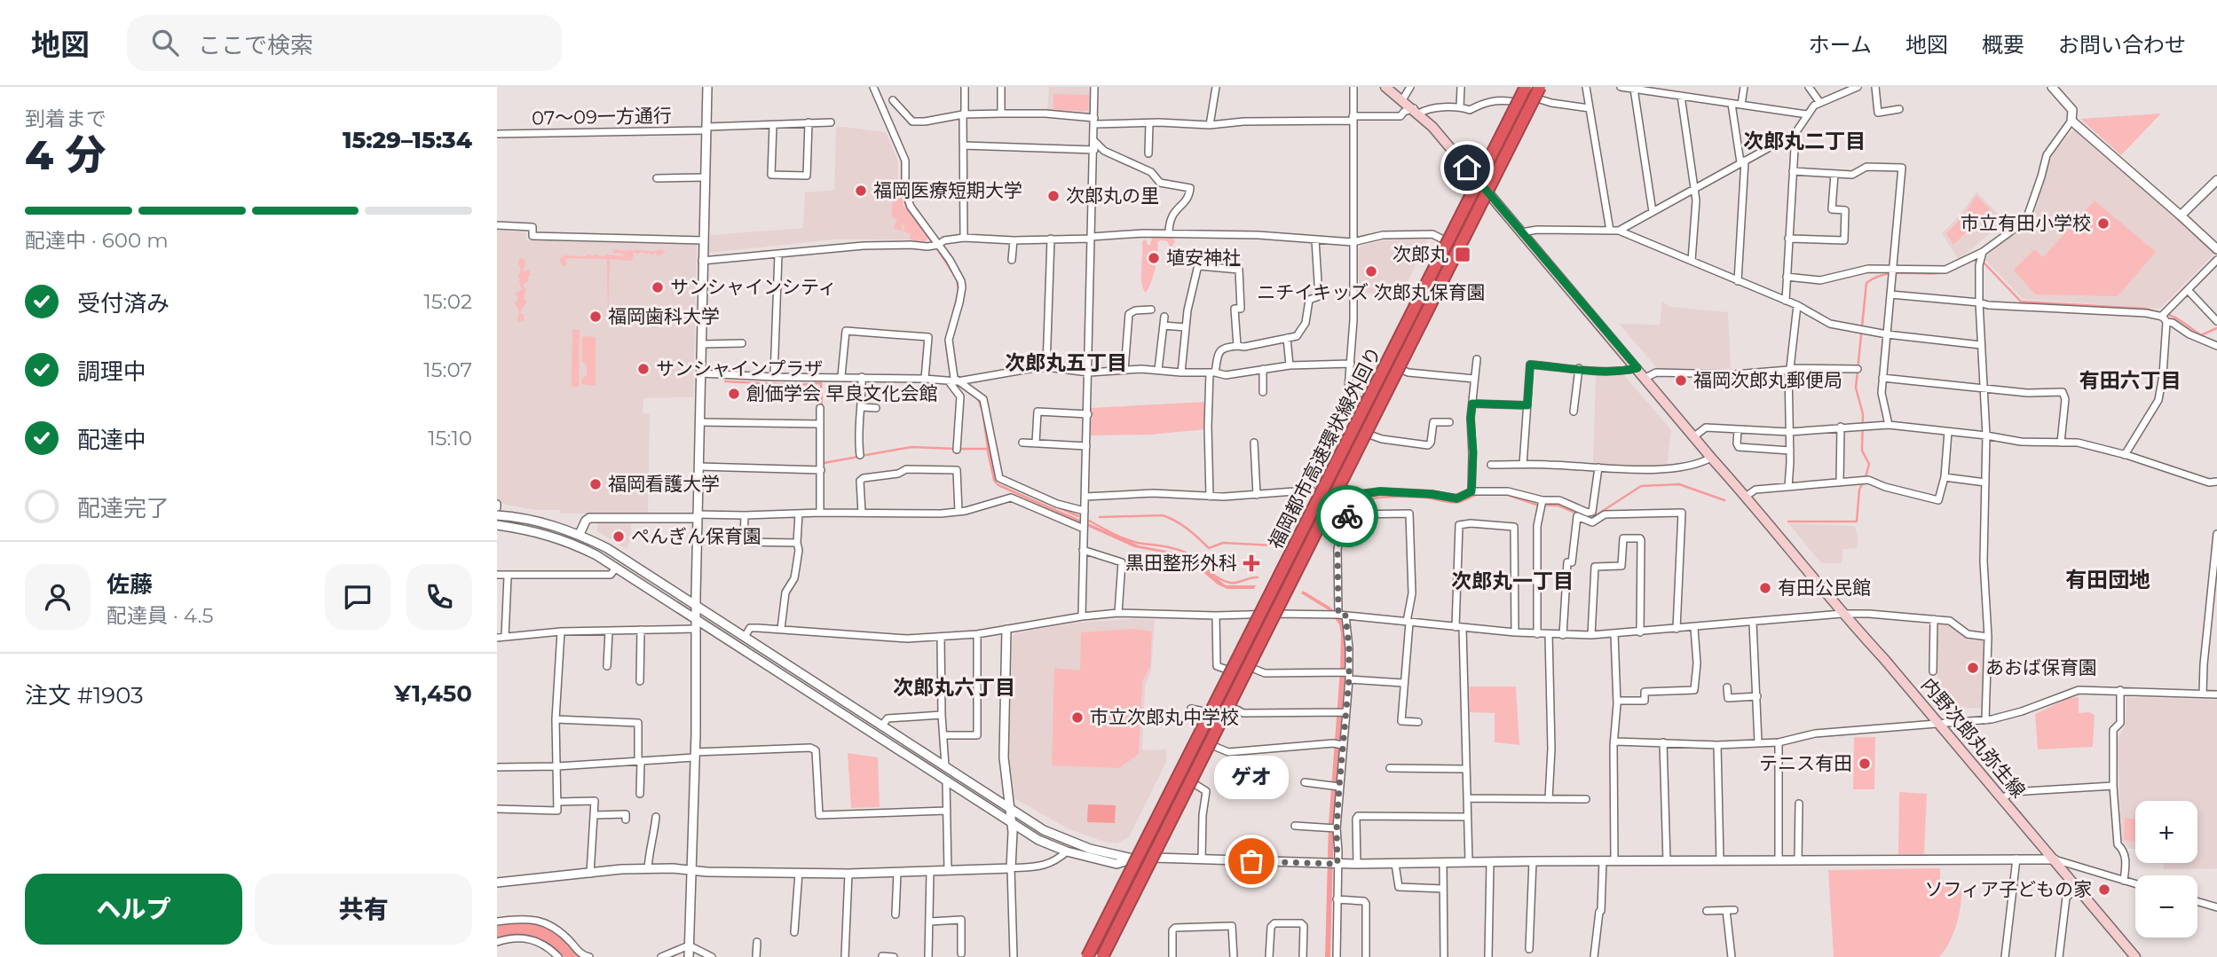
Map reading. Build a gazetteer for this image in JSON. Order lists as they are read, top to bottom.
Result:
{
  "streets": {
    "highway": ["福岡都市高速環状線外回り"],
    "main road": ["内野次郎丸弥生線"],
    "street": ["07～09一方通行"]
  },
  "districts": [
    "次郎丸二丁目",
    "次郎丸五丁目",
    "有田六丁目",
    "有田団地",
    "次郎丸一丁目",
    "次郎丸六丁目"
  ],
  "places": {
    "other": [
      "福岡医療短期大学",
      "次郎丸の里",
      "市立有田小学校",
      "埴安神社",
      "ニチイキッズ 次郎丸保育園",
      "サンシャインシティ",
      "福岡歯科大学",
      "サンシャインプラザ",
      "福岡次郎丸郵便局",
      "創価学会 早良文化会館",
      "福岡看護大学",
      "ぺんぎん保育園",
      "有田公民館",
      "あおば保育園",
      "市立次郎丸中学校",
      "テニス有田",
      "ゲオ",
      "ソフィア子どもの家"
    ],
    "transit": ["次郎丸"],
    "health": ["黒田整形外科"]
  },
  "page": {
    "header": "地図",
    "search": "ここで検索",
    "nav": [
      "ホーム",
      "地図",
      "概要",
      "お問い合わせ"
    ],
    "heading": ["4 分", "到着まで", "15:29–15:34"],
    "panel": [
      "佐藤",
      "配達員 · 4.5",
      "注文 #1903",
      "¥1,450"
    ],
    "bar": "配達中 · 600 m",
    "list": [
      ["受付済み", "15:02"],
      ["調理中", "15:07"],
      ["配達中", "15:10"],
      "配達完了"
    ],
    "bubble": "ゲオ",
    "map_buttons": ["+", "−"],
    "buttons": ["ヘルプ", "共有"]
  }
}
